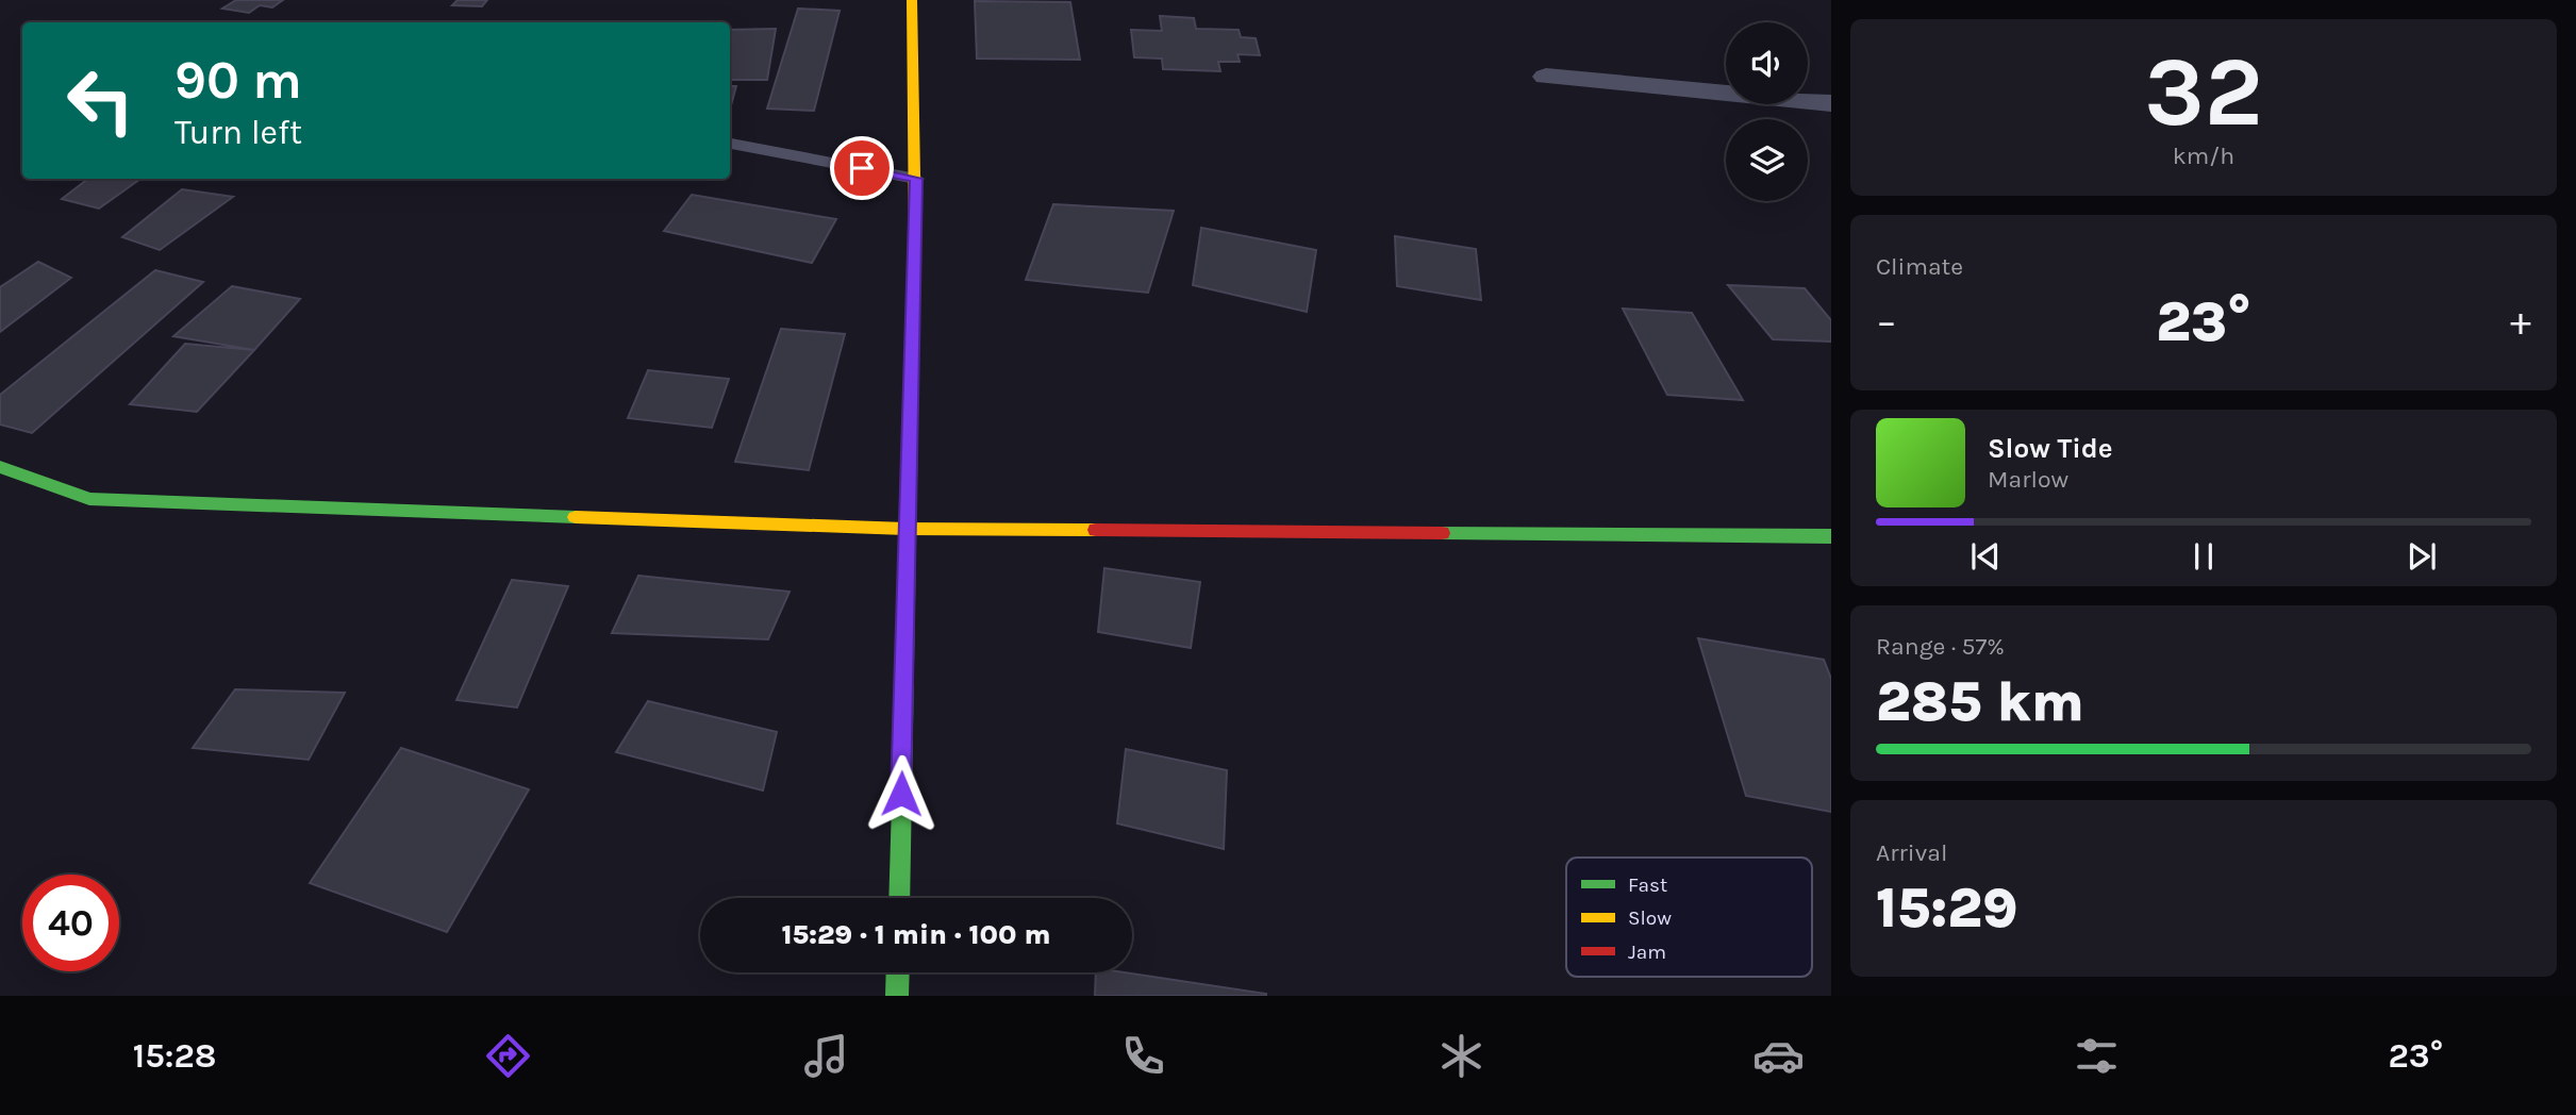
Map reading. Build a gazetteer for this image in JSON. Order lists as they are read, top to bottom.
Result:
{
  "legend": ["Fast", "Slow", "Jam"],
  "page": {
    "tile": [
      ["32", "km/h"],
      "Climate",
      ["Range · 57%", "285 km"],
      ["Arrival", "15:29"]
    ],
    "turn": ["90 m", "Turn left"],
    "heat": ["−", "23°", "+"],
    "song": ["Slow Tide", "Marlow"],
    "limit": "40",
    "trip": "15:29 · 1 min · 100 m",
    "tabs": ["15:28", "23°"]
  }
}
